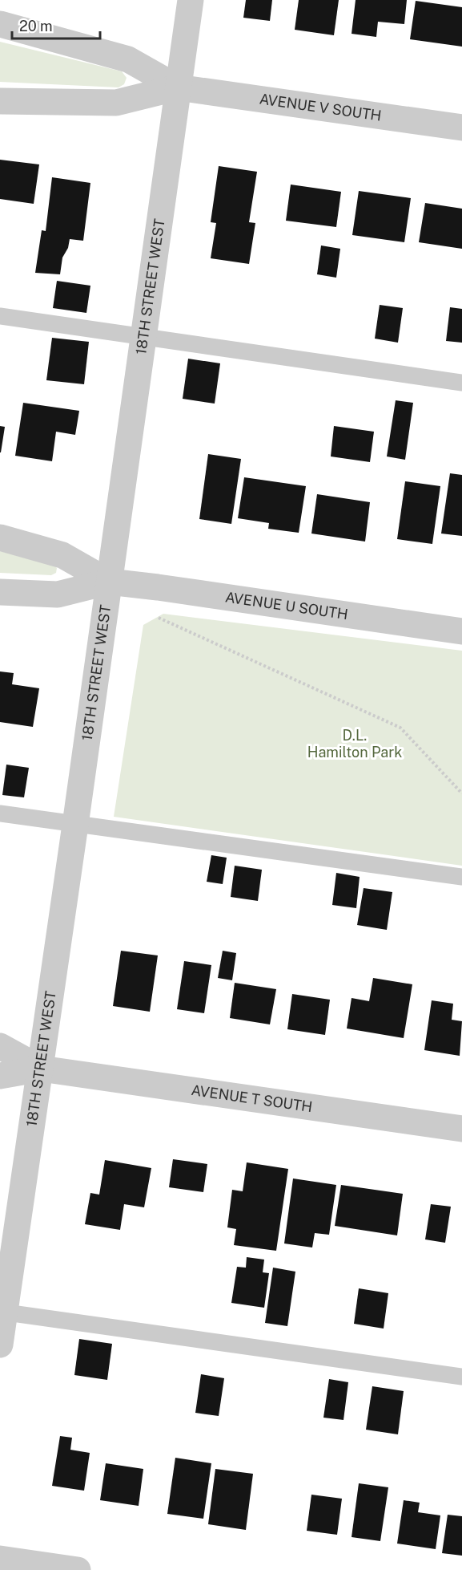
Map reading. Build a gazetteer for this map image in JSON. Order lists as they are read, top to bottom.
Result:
{
  "streets": {
    "street": [
      "AVENUE V SOUTH",
      "18TH STREET WEST",
      "AVENUE U SOUTH",
      "AVENUE T SOUTH"
    ]
  },
  "crossings": [
    ["AVENUE V SOUTH", "18TH STREET WEST"],
    ["18TH STREET WEST", "AVENUE U SOUTH"],
    ["18TH STREET WEST", "AVENUE T SOUTH"]
  ],
  "parks": ["D.L. Hamilton Park"],
  "scale_bar": "20 m"
}
